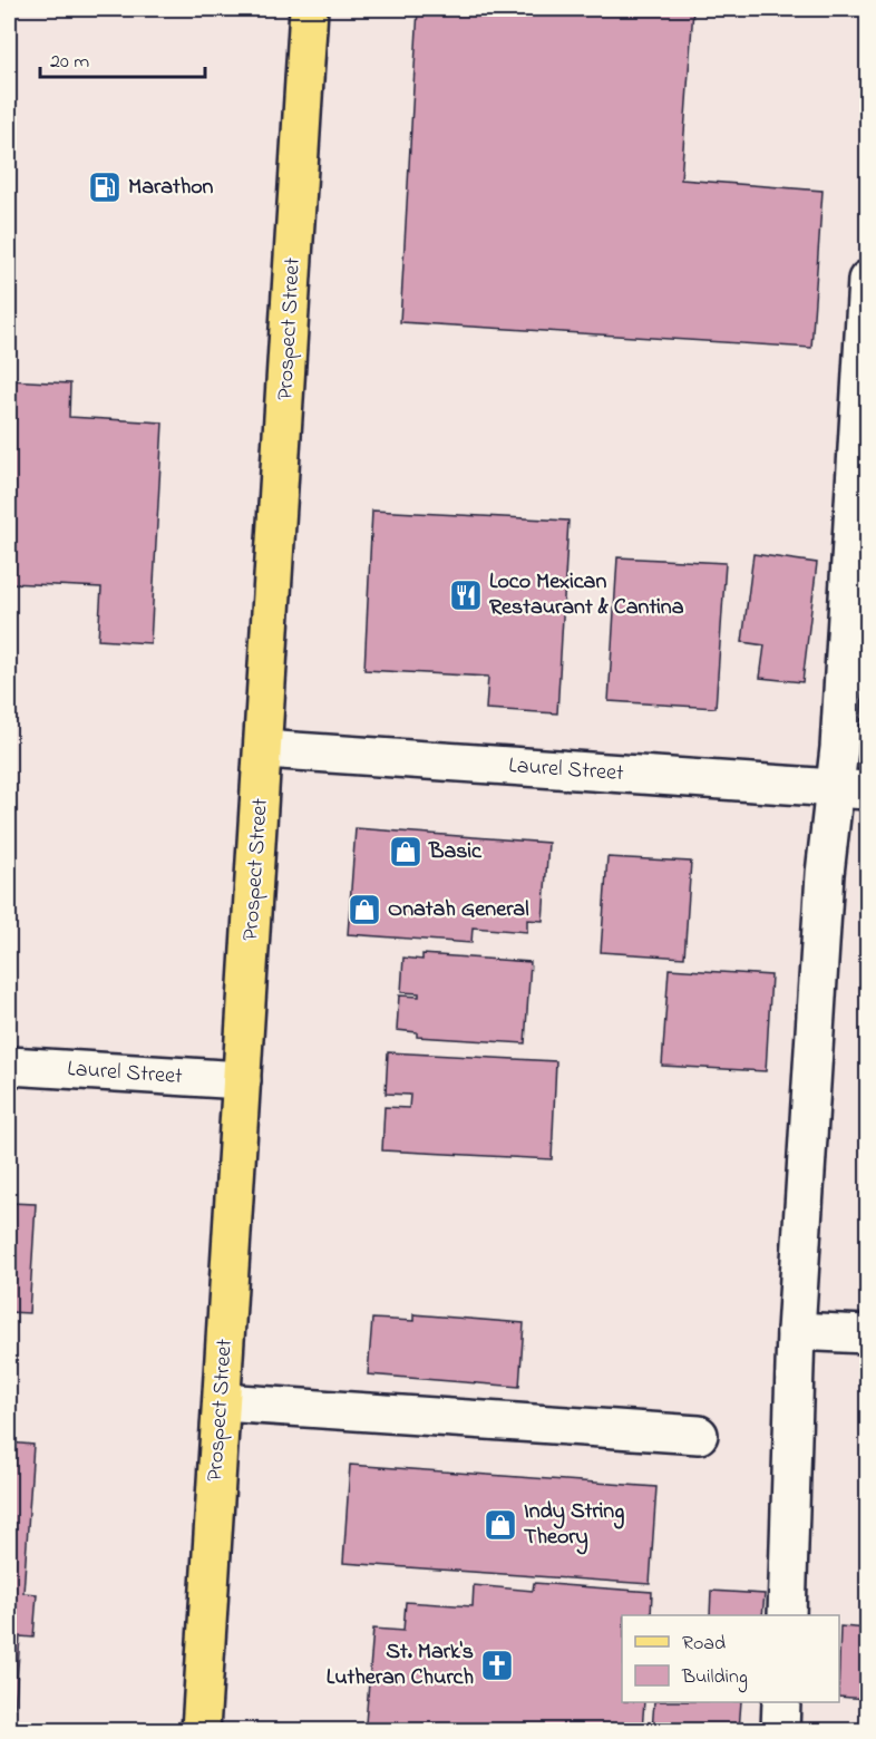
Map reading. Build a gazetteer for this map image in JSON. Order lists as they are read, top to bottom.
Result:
{
  "streets": {
    "main road": ["Prospect Street"],
    "street": ["Laurel Street"]
  },
  "crossings": [
    ["Prospect Street", "Laurel Street"]
  ],
  "places": {
    "fuel station": ["Marathon"],
    "restaurant": ["Loco Mexican Restaurant & Cantina"],
    "shop": ["Basic", "Onatah General", "Indy String Theory"],
    "church": ["St. Mark's Lutheran Church"]
  },
  "legend": ["Road", "Building"],
  "scale_bar": "20 m"
}
